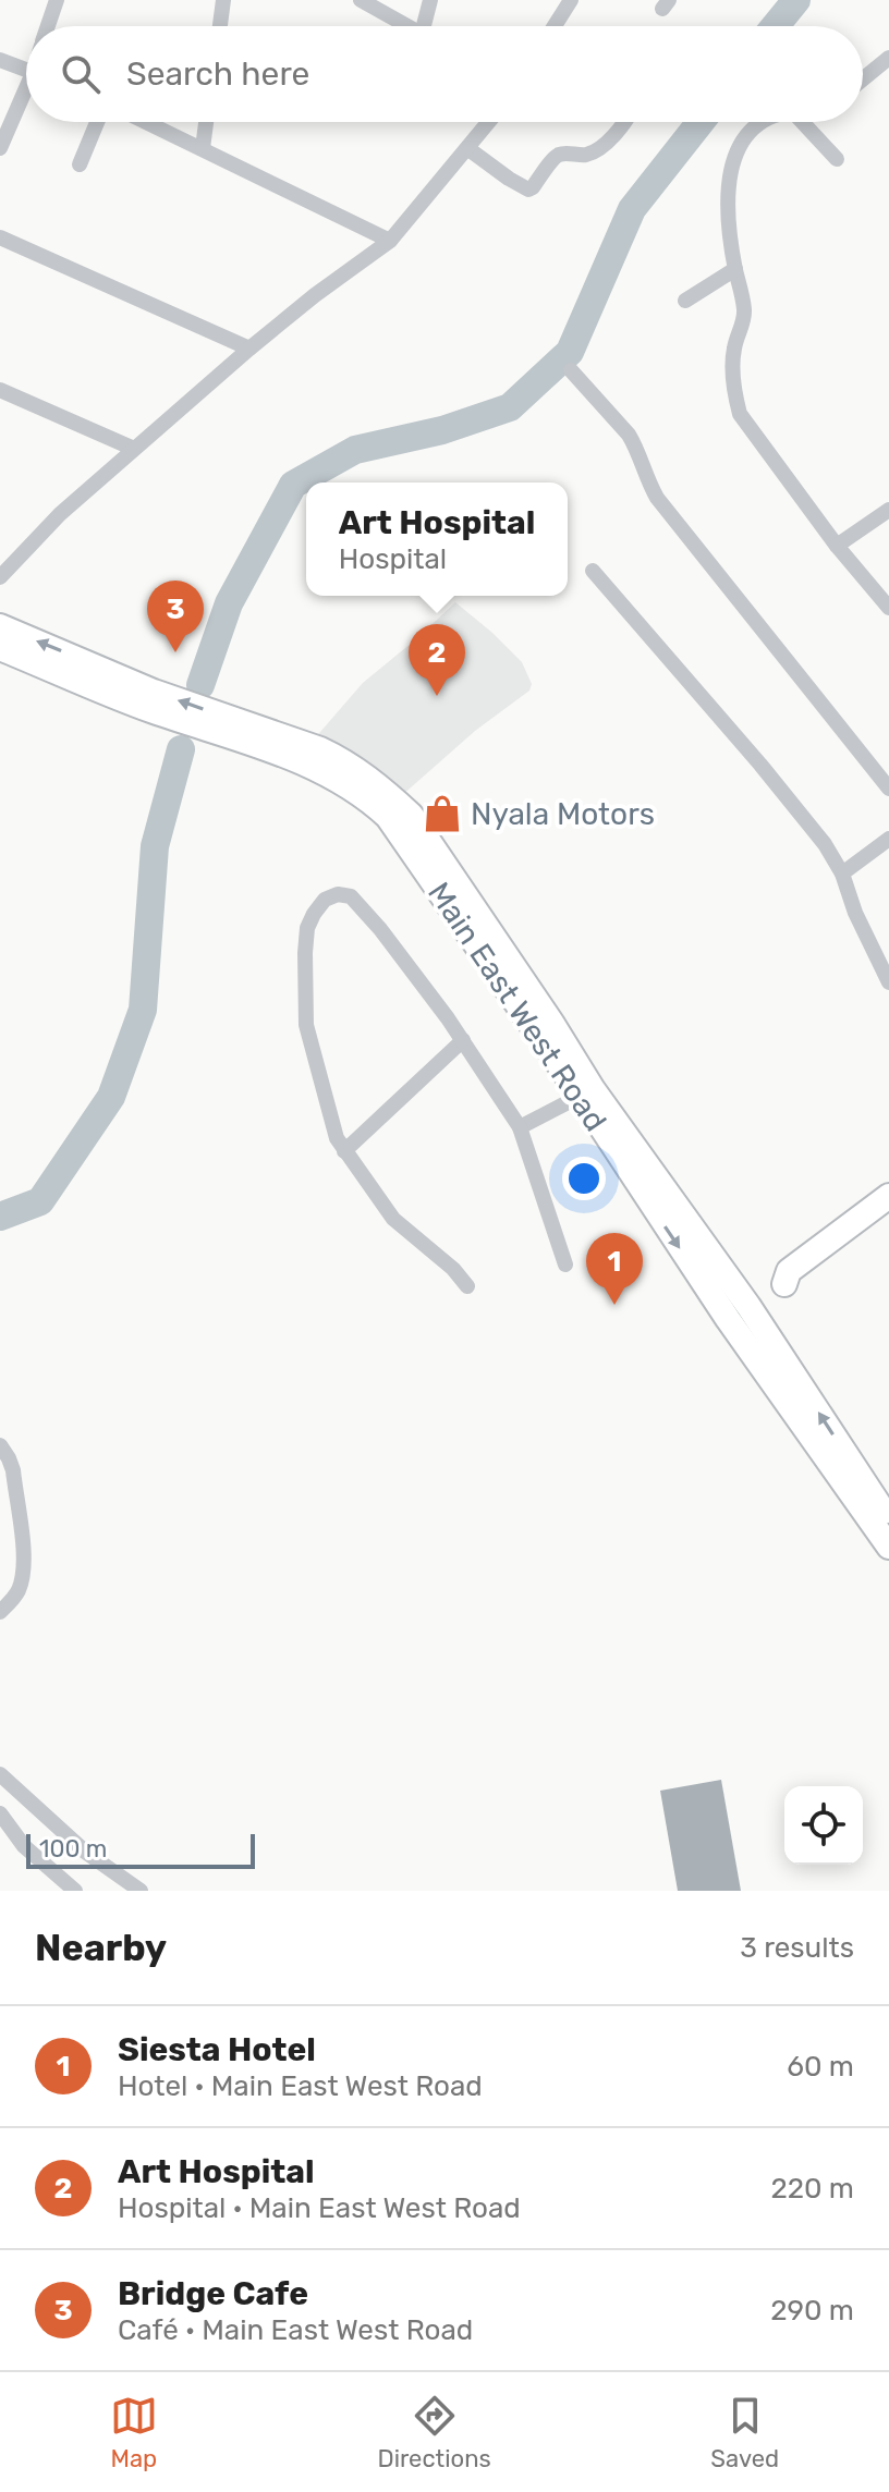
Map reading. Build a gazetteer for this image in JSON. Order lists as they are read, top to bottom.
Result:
{
  "streets": {
    "main road": ["Main East West Road"]
  },
  "places": {
    "shop": ["Nyala Motors"]
  },
  "scale_bar": "100 m",
  "page": {
    "search": "Search here",
    "popup": ["Art Hospital", "Hospital"],
    "pins": ["3", "2", "1"],
    "scale": "100 m",
    "heading": ["Nearby", "3 results"],
    "list": [
      {
        "mark": "1",
        "name": "Siesta Hotel",
        "note": "Hotel · Main East West Road",
        "value": "60 m"
      },
      {
        "mark": "2",
        "name": "Art Hospital",
        "note": "Hospital · Main East West Road",
        "value": "220 m"
      },
      {
        "mark": "3",
        "name": "Bridge Cafe",
        "note": "Café · Main East West Road",
        "value": "290 m"
      }
    ],
    "nav": ["Map", "Directions", "Saved"]
  }
}
